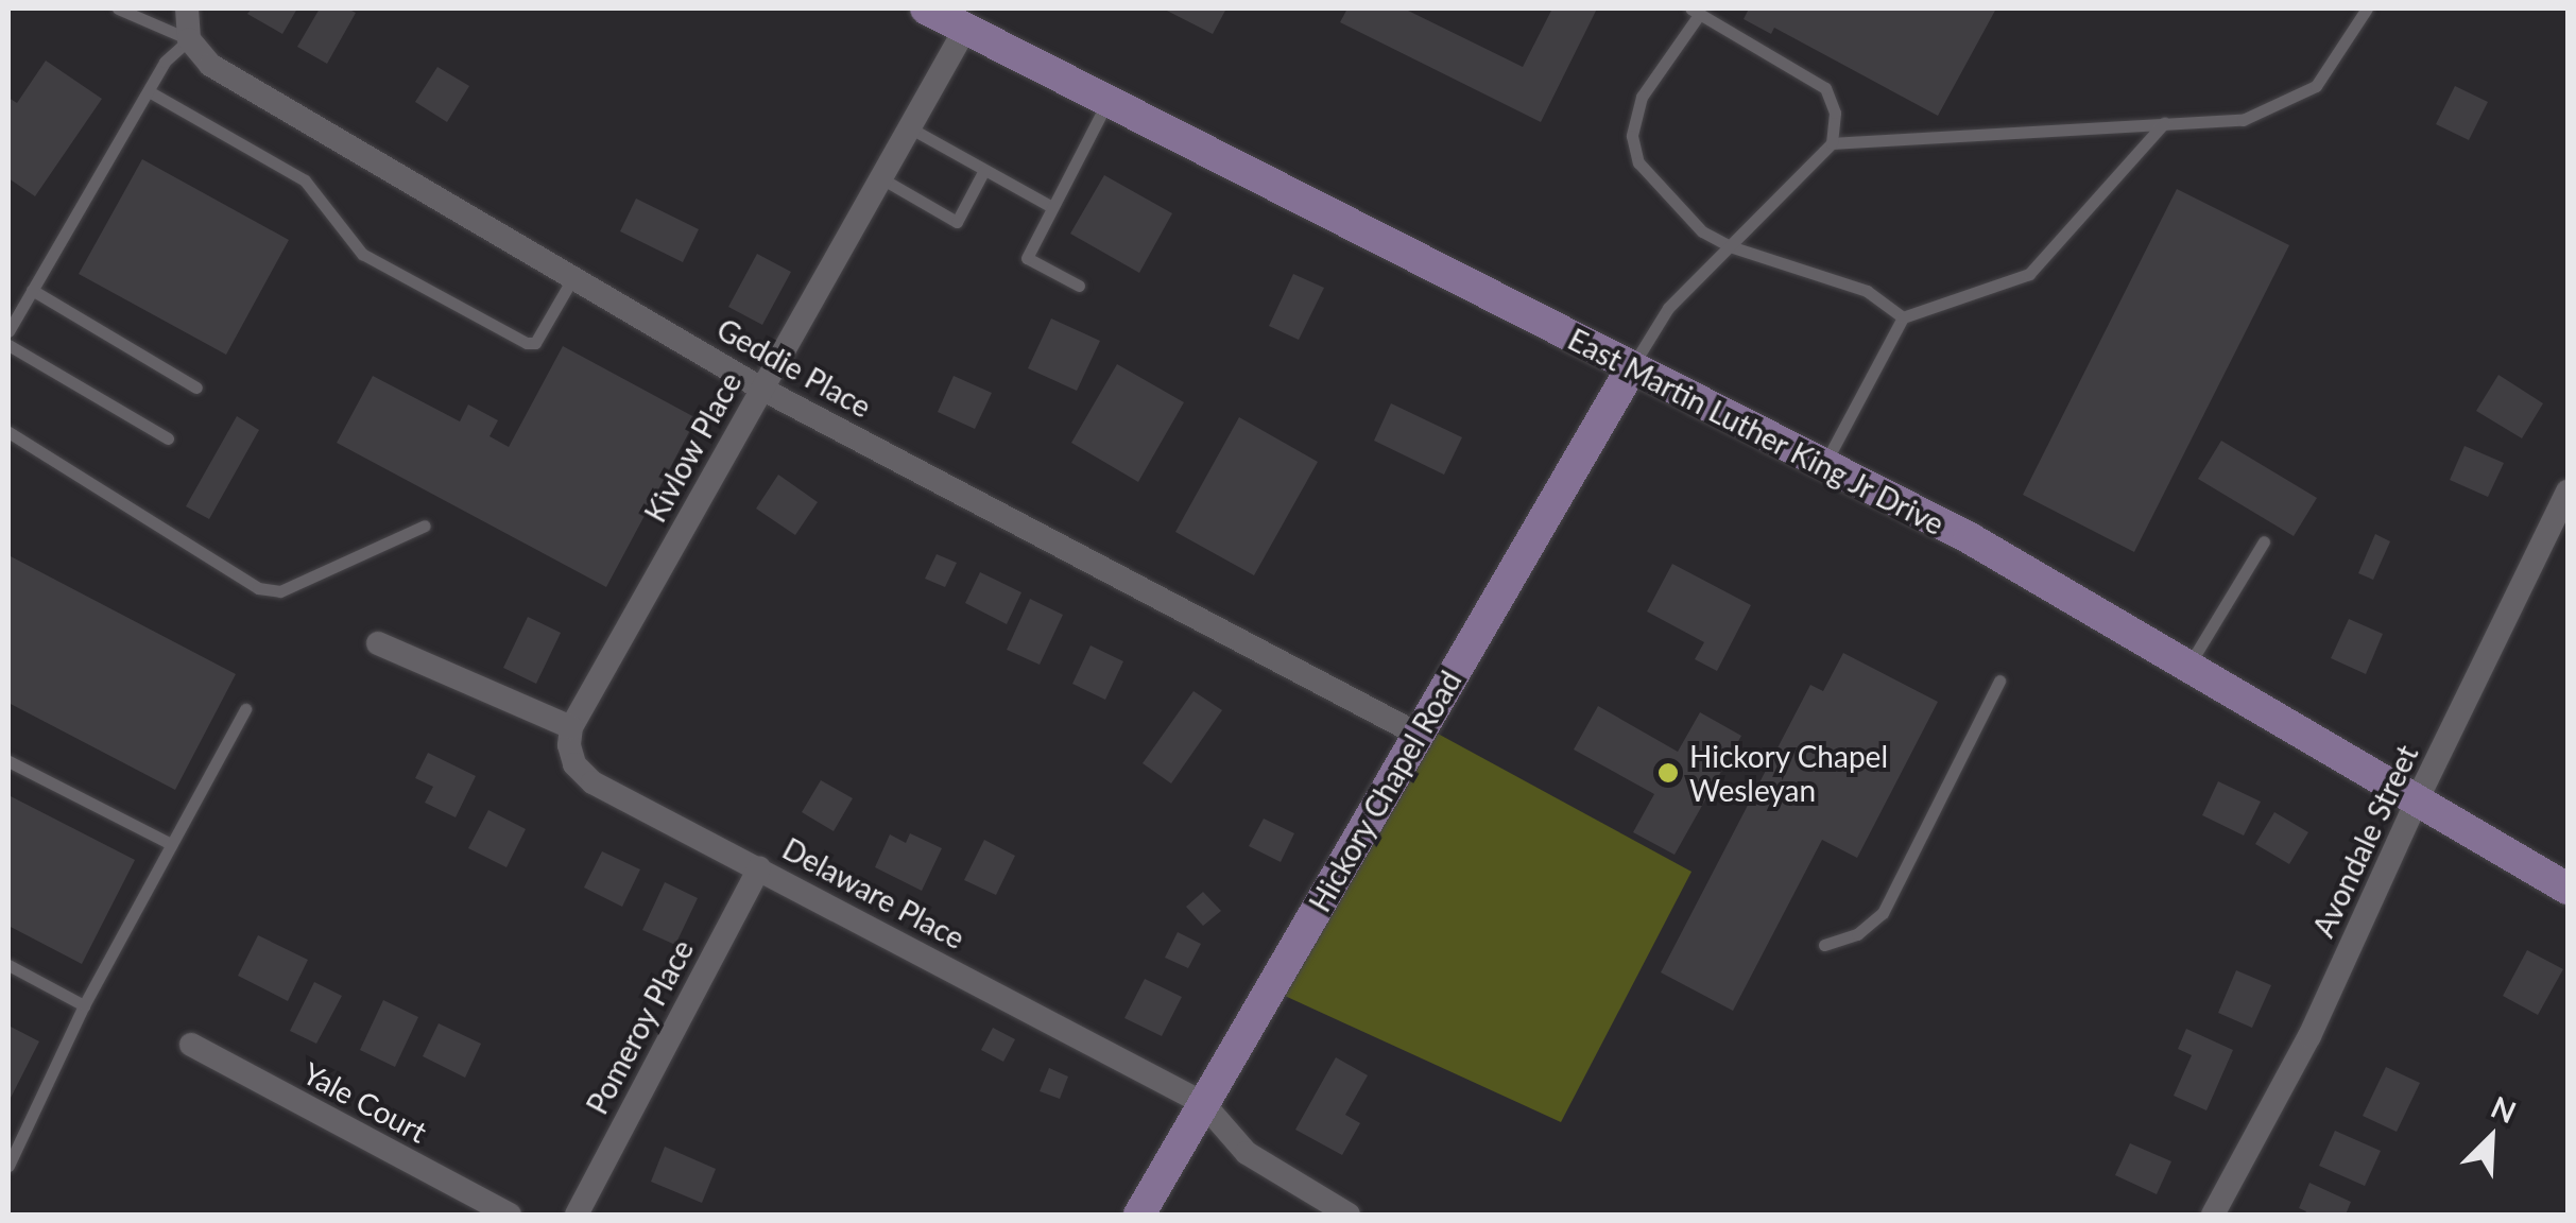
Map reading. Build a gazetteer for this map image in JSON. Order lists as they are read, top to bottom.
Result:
{
  "streets": {
    "main road": ["East Martin Luther King Jr Drive", "Hickory Chapel Road"],
    "street": [
      "Geddie Place",
      "Kivlow Place",
      "Avondale Street",
      "Delaware Place",
      "Pomeroy Place",
      "Yale Court"
    ]
  },
  "crossings": [
    ["Geddie Place", "Kivlow Place"],
    ["Geddie Place", "Hickory Chapel Road"],
    ["East Martin Luther King Jr Drive", "Kivlow Place"],
    ["East Martin Luther King Jr Drive", "Hickory Chapel Road"],
    ["East Martin Luther King Jr Drive", "Avondale Street"],
    ["Kivlow Place", "Delaware Place"],
    ["Hickory Chapel Road", "Delaware Place"],
    ["Delaware Place", "Pomeroy Place"]
  ],
  "places": ["Hickory Chapel Wesleyan"],
  "north": "top right"
}
